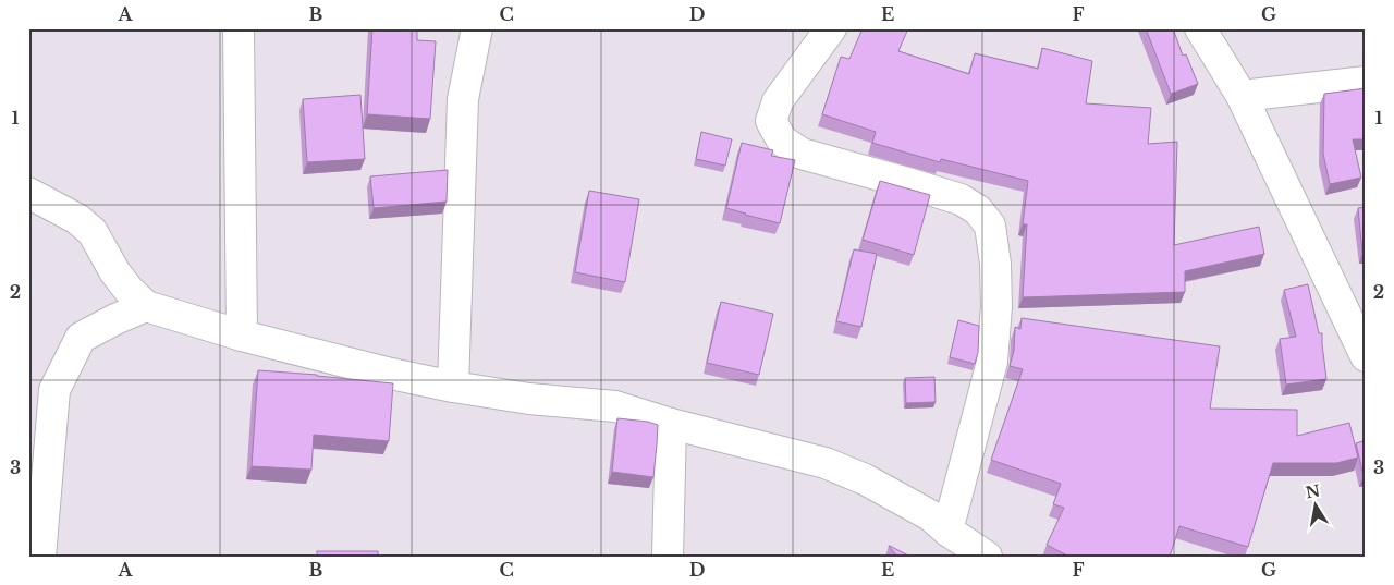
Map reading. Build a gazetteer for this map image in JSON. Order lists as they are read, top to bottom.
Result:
{
  "north": "top",
  "grid": {
    "columns": [
      "A",
      "B",
      "C",
      "D",
      "E",
      "F",
      "G"
    ],
    "rows": ["1", "2", "3"]
  }
}
